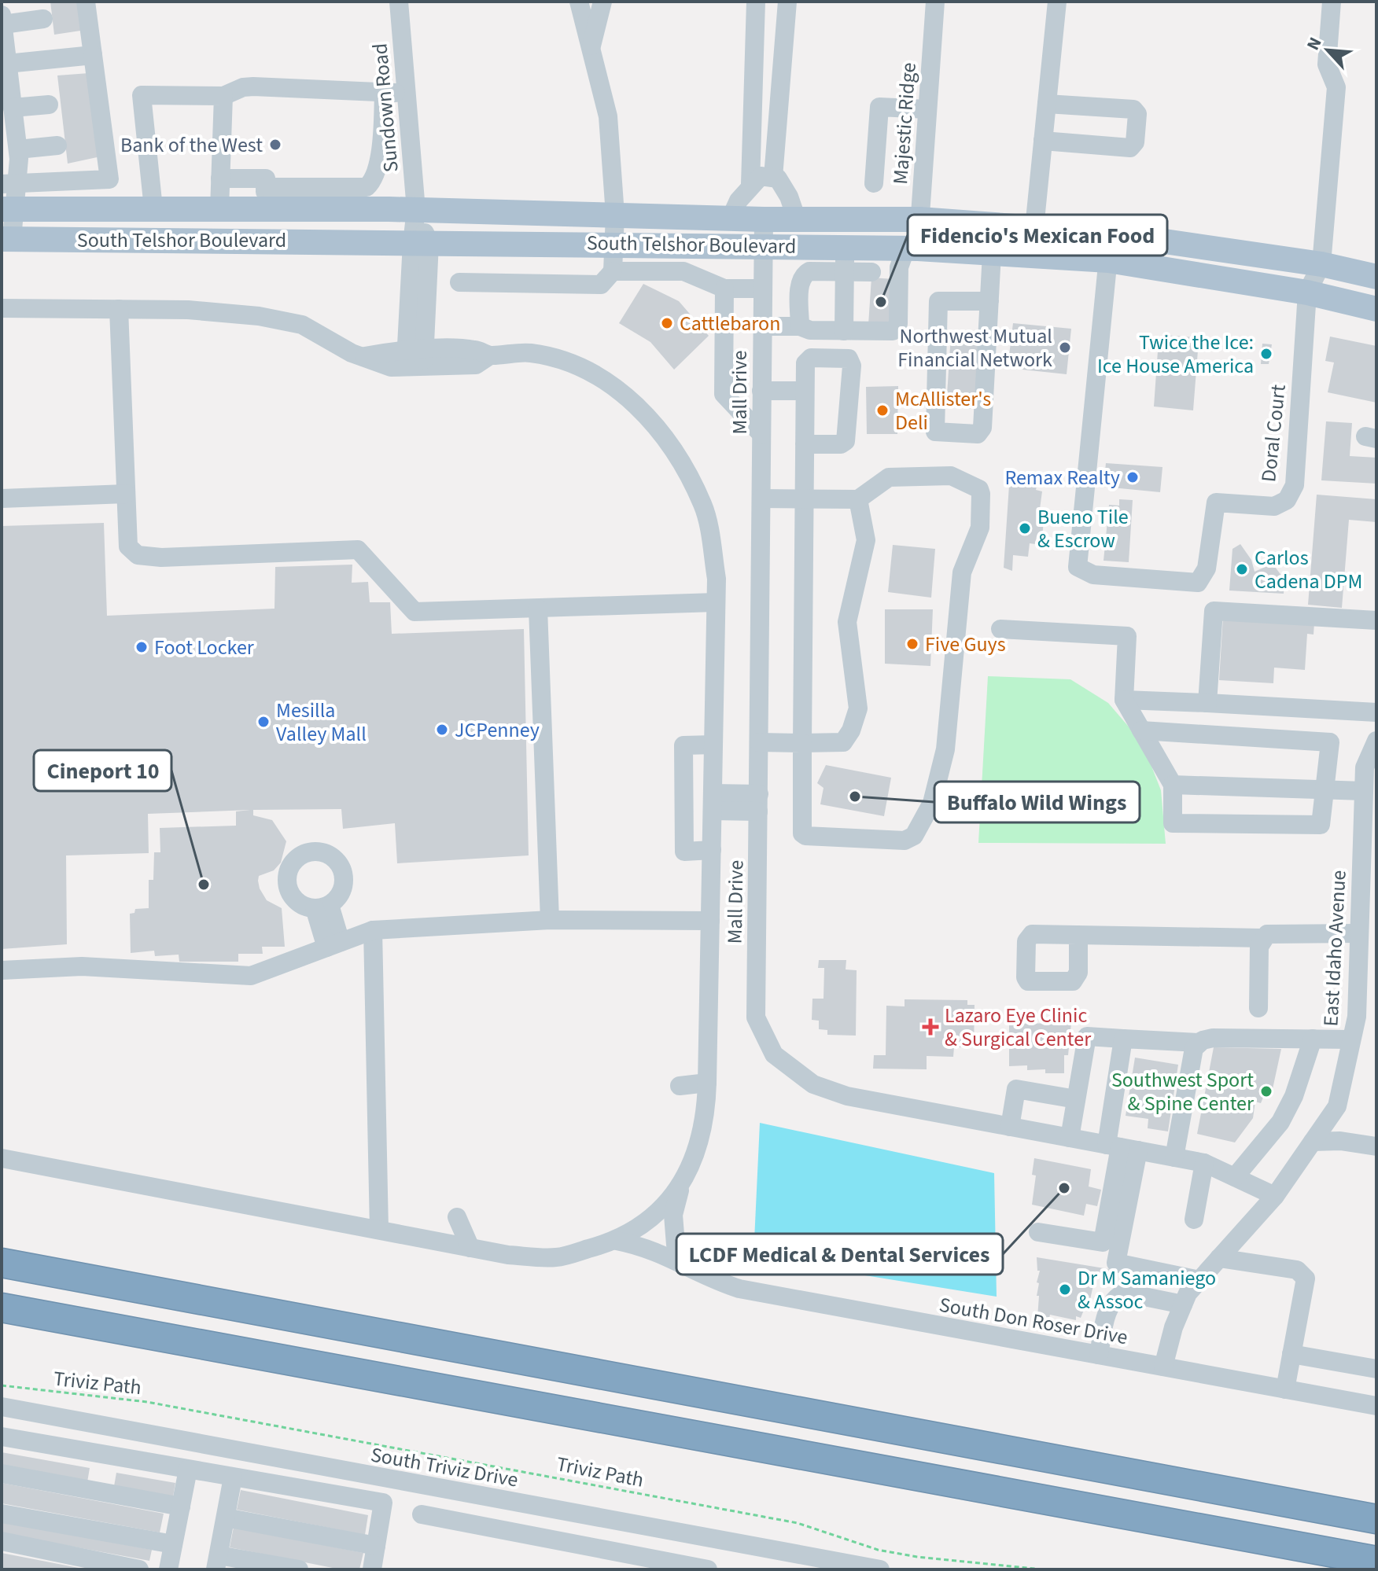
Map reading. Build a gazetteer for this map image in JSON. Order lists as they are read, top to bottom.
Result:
{
  "streets": {
    "main road": ["South Telshor Boulevard"],
    "street": [
      "Sundown Road",
      "Majestic Ridge",
      "Mall Drive",
      "Doral Court",
      "East Idaho Avenue",
      "South Don Roser Drive",
      "South Triviz Drive"
    ],
    "path": ["Triviz Path"]
  },
  "crossings": [
    ["Sundown Road", "South Telshor Boulevard"],
    ["Majestic Ridge", "South Telshor Boulevard"],
    ["South Telshor Boulevard", "Mall Drive"],
    ["South Telshor Boulevard", "Doral Court"],
    ["Mall Drive", "East Idaho Avenue"],
    ["East Idaho Avenue", "South Don Roser Drive"]
  ],
  "places": {
    "other": [
      "Bank of the West",
      "Fidencio's Mexican Food",
      "Cattlebaron",
      "Northwest Mutual Financial Network",
      "Twice the Ice: Ice House America",
      "McAllister's Deli",
      "Remax Realty",
      "Bueno Tile & Escrow",
      "Carlos Cadena DPM",
      "Five Guys",
      "Foot Locker",
      "Mesilla Valley Mall",
      "JCPenney",
      "Buffalo Wild Wings",
      "Cineport 10",
      "Southwest Sport & Spine Center",
      "LCDF Medical & Dental Services",
      "Dr M Samaniego & Assoc"
    ],
    "health": ["Lazaro Eye Clinic & Surgical Center"]
  },
  "north": "top left"
}
